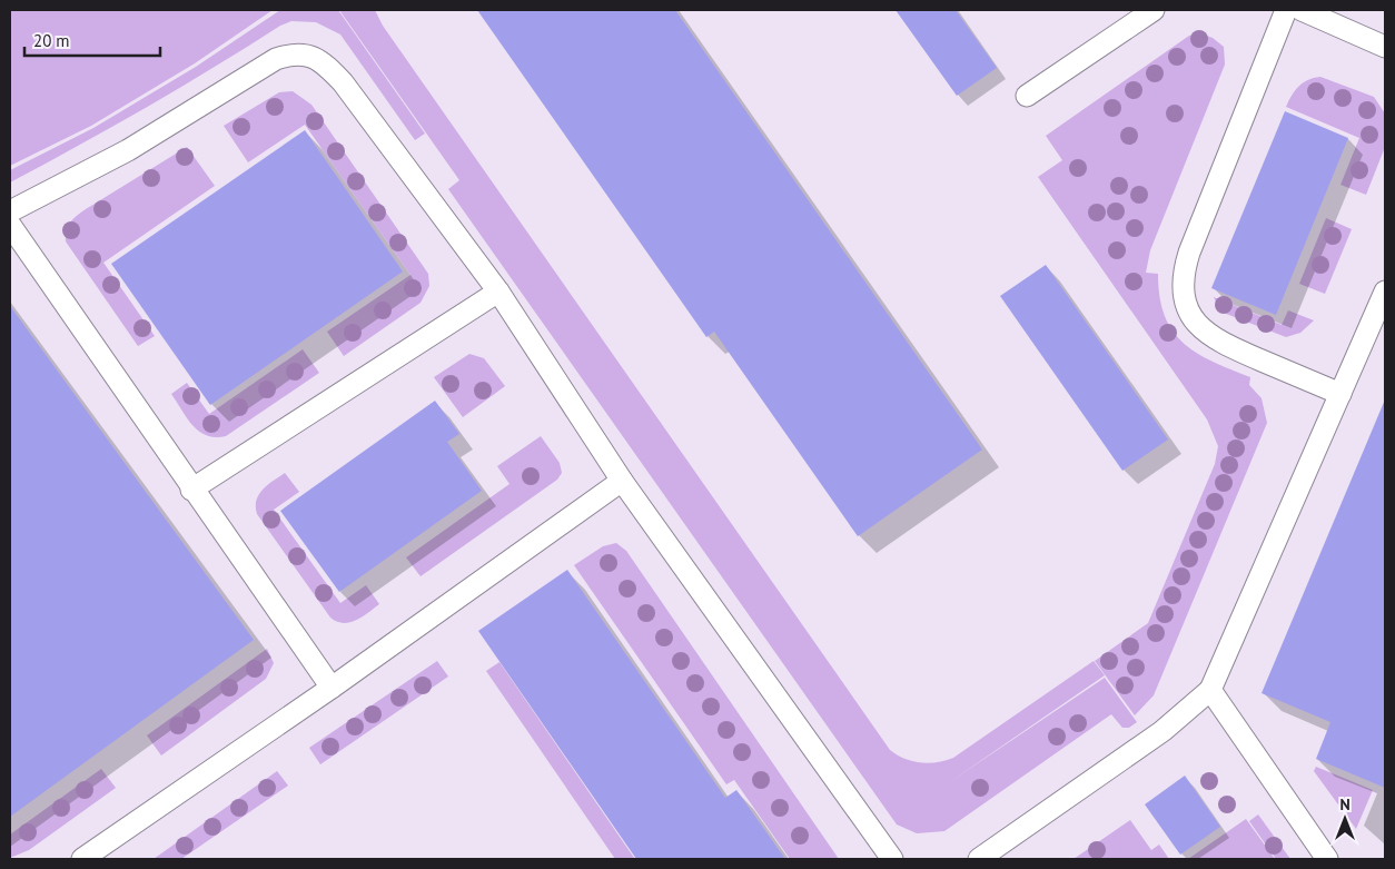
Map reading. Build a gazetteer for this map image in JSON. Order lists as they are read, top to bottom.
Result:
{
  "scale_bar": "20 m",
  "north": "top"
}
